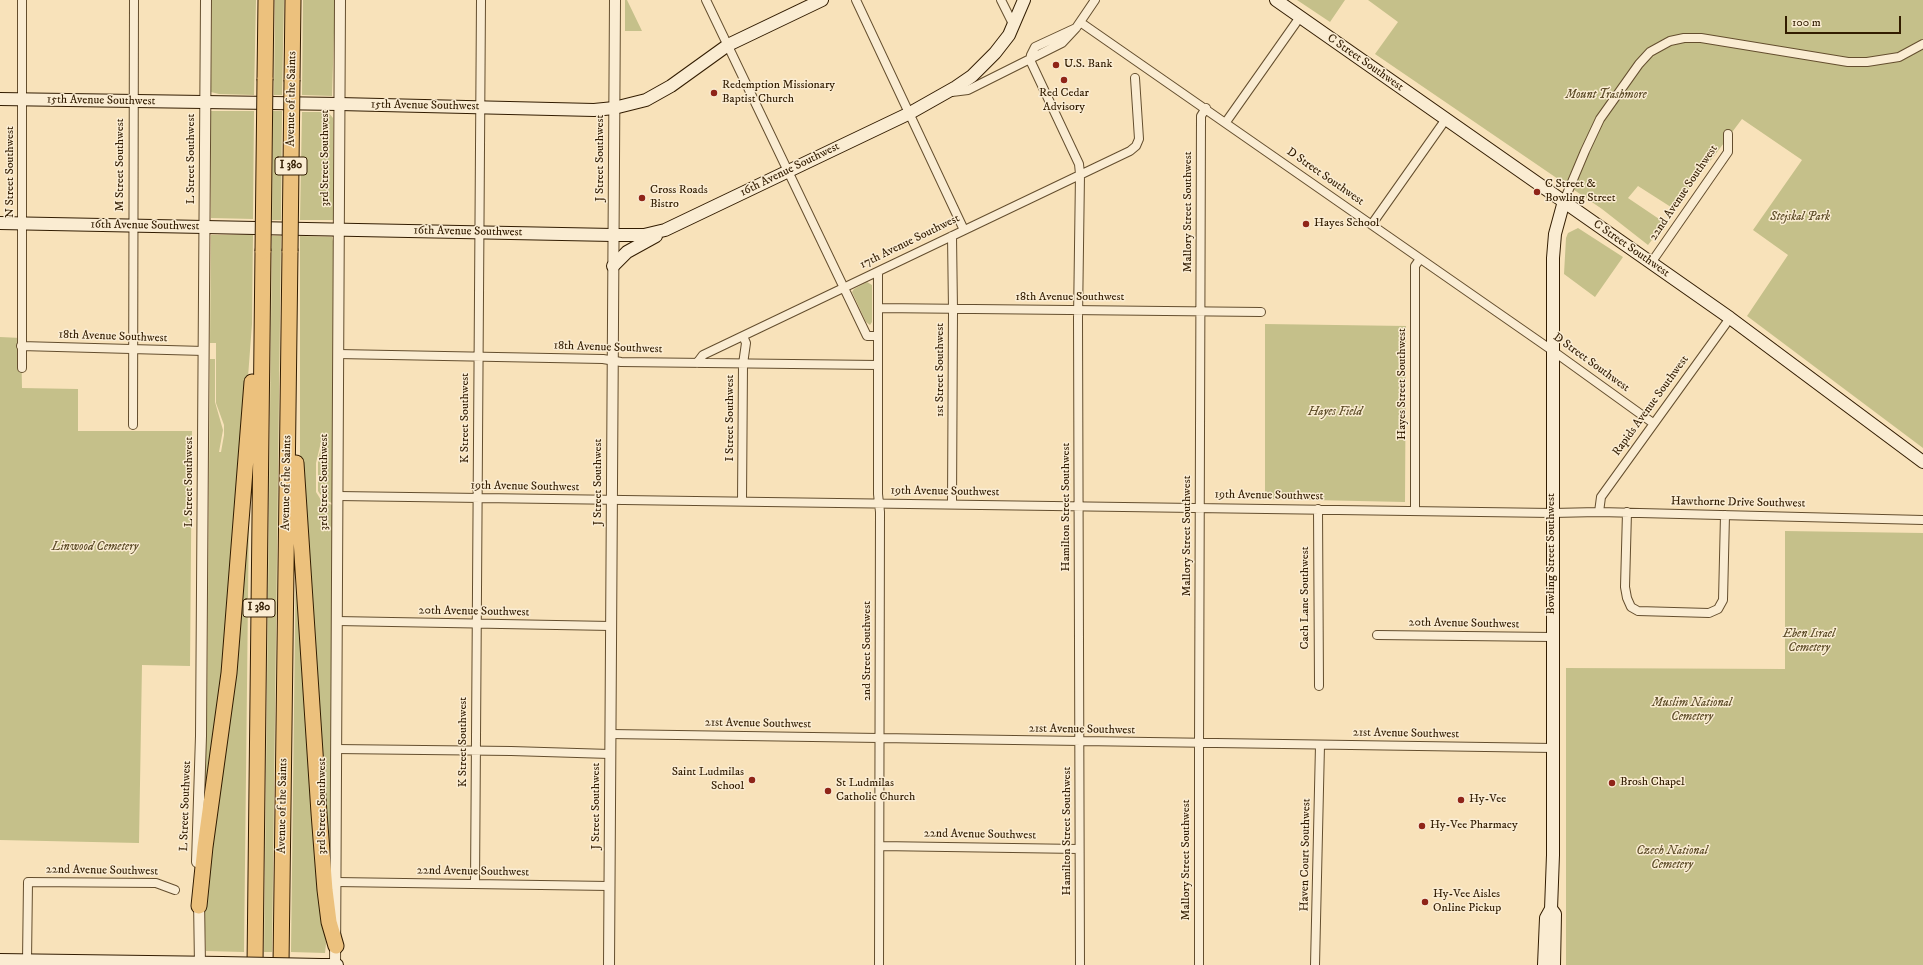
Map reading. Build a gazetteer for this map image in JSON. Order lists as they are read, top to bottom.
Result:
{
  "streets": {
    "highway": ["Avenue of the Saints", "I 380"],
    "main road": [
      "C Street Southwest",
      "15th Avenue Southwest",
      "16th Avenue Southwest",
      "Bowling Street Southwest"
    ],
    "street": [
      "3rd Street Southwest",
      "J Street Southwest",
      "L Street Southwest",
      "M Street Southwest",
      "N Street Southwest",
      "D Street Southwest",
      "22nd Avenue Southwest",
      "Mallory Street Southwest",
      "17th Avenue Southwest",
      "18th Avenue Southwest",
      "1st Street Southwest",
      "Hayes Street Southwest",
      "Rapids Avenue Southwest",
      "K Street Southwest",
      "I Street Southwest",
      "19th Avenue Southwest",
      "Hawthorne Drive Southwest",
      "Hamilton Street Southwest",
      "Cach Lane Southwest",
      "20th Avenue Southwest",
      "2nd Street Southwest",
      "21st Avenue Southwest",
      "Haven Court Southwest"
    ]
  },
  "crossings": [
    ["C Street Southwest", "22nd Avenue Southwest"],
    ["C Street Southwest", "Rapids Avenue Southwest"],
    ["C Street Southwest", "Bowling Street Southwest"],
    ["15th Avenue Southwest", "3rd Street Southwest"],
    ["15th Avenue Southwest", "J Street Southwest"],
    ["15th Avenue Southwest", "L Street Southwest"],
    ["15th Avenue Southwest", "M Street Southwest"],
    ["15th Avenue Southwest", "N Street Southwest"],
    ["15th Avenue Southwest", "K Street Southwest"],
    ["3rd Street Southwest", "16th Avenue Southwest"],
    ["3rd Street Southwest", "22nd Avenue Southwest"],
    ["3rd Street Southwest", "18th Avenue Southwest"],
    ["3rd Street Southwest", "19th Avenue Southwest"],
    ["3rd Street Southwest", "20th Avenue Southwest"],
    ["J Street Southwest", "16th Avenue Southwest"],
    ["J Street Southwest", "22nd Avenue Southwest"],
    ["J Street Southwest", "18th Avenue Southwest"],
    ["J Street Southwest", "19th Avenue Southwest"],
    ["J Street Southwest", "20th Avenue Southwest"],
    ["J Street Southwest", "21st Avenue Southwest"],
    ["L Street Southwest", "16th Avenue Southwest"],
    ["L Street Southwest", "18th Avenue Southwest"],
    ["M Street Southwest", "16th Avenue Southwest"],
    ["M Street Southwest", "18th Avenue Southwest"],
    ["16th Avenue Southwest", "N Street Southwest"],
    ["16th Avenue Southwest", "K Street Southwest"],
    ["N Street Southwest", "18th Avenue Southwest"],
    ["D Street Southwest", "Mallory Street Southwest"],
    ["D Street Southwest", "Hayes Street Southwest"],
    ["D Street Southwest", "Rapids Avenue Southwest"],
    ["D Street Southwest", "Bowling Street Southwest"],
    ["22nd Avenue Southwest", "K Street Southwest"],
    ["22nd Avenue Southwest", "Hamilton Street Southwest"],
    ["22nd Avenue Southwest", "2nd Street Southwest"],
    ["Mallory Street Southwest", "18th Avenue Southwest"],
    ["Mallory Street Southwest", "19th Avenue Southwest"],
    ["Mallory Street Southwest", "21st Avenue Southwest"],
    ["17th Avenue Southwest", "18th Avenue Southwest"],
    ["17th Avenue Southwest", "1st Street Southwest"],
    ["17th Avenue Southwest", "I Street Southwest"],
    ["17th Avenue Southwest", "Hamilton Street Southwest"],
    ["17th Avenue Southwest", "2nd Street Southwest"],
    ["18th Avenue Southwest", "1st Street Southwest"],
    ["18th Avenue Southwest", "K Street Southwest"],
    ["18th Avenue Southwest", "I Street Southwest"],
    ["18th Avenue Southwest", "Hamilton Street Southwest"],
    ["18th Avenue Southwest", "2nd Street Southwest"],
    ["1st Street Southwest", "19th Avenue Southwest"],
    ["Hayes Street Southwest", "19th Avenue Southwest"],
    ["Rapids Avenue Southwest", "Hawthorne Drive Southwest"],
    ["K Street Southwest", "19th Avenue Southwest"],
    ["K Street Southwest", "20th Avenue Southwest"],
    ["I Street Southwest", "19th Avenue Southwest"],
    ["19th Avenue Southwest", "Hawthorne Drive Southwest"],
    ["19th Avenue Southwest", "Hamilton Street Southwest"],
    ["19th Avenue Southwest", "Bowling Street Southwest"],
    ["19th Avenue Southwest", "Cach Lane Southwest"],
    ["19th Avenue Southwest", "2nd Street Southwest"],
    ["Hawthorne Drive Southwest", "Bowling Street Southwest"],
    ["Hamilton Street Southwest", "21st Avenue Southwest"],
    ["Bowling Street Southwest", "20th Avenue Southwest"],
    ["Bowling Street Southwest", "21st Avenue Southwest"],
    ["2nd Street Southwest", "21st Avenue Southwest"],
    ["21st Avenue Southwest", "Haven Court Southwest"]
  ],
  "parks": [
    "Mount Trashmore",
    "Stejskal Park",
    "Hayes Field",
    "Linwood Cemetery",
    "Eben Israel Cemetery",
    "Muslim National Cemetery",
    "Czech National Cemetery"
  ],
  "places": [
    "U.S. Bank",
    "Red Cedar Advisory",
    "Redemption Missionary Baptist Church",
    "C Street & Bowling Street",
    "Cross Roads Bistro",
    "Hayes School",
    "Saint Ludmilas School",
    "Brosh Chapel",
    "St Ludmilas Catholic Church",
    "Hy-Vee",
    "Hy-Vee Pharmacy",
    "Hy-Vee Aisles Online Pickup"
  ],
  "scale_bar": "100 m"
}
